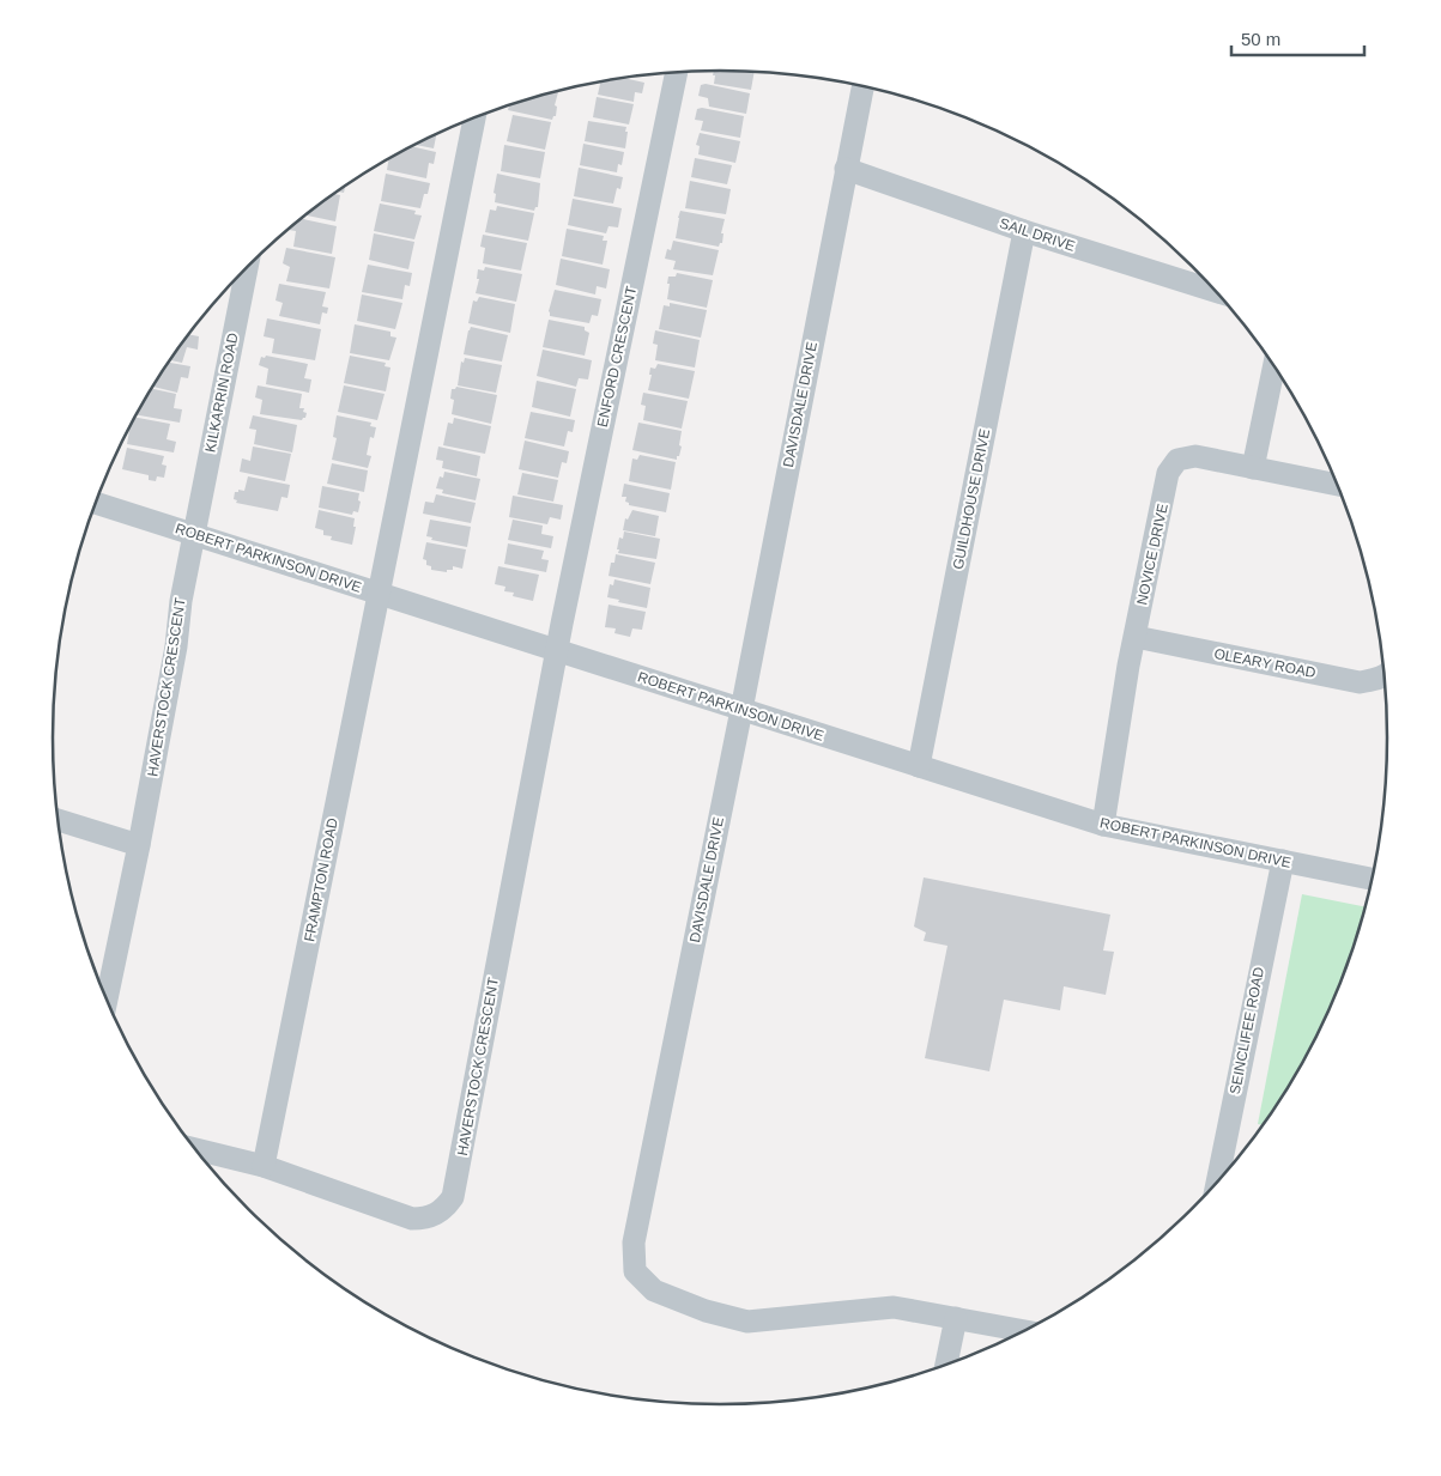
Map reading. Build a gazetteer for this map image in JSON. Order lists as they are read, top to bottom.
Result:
{
  "streets": {
    "street": [
      "SAIL DRIVE",
      "ENFORD CRESCENT",
      "KILKARRIN ROAD",
      "DAVISDALE DRIVE",
      "GUILDHOUSE DRIVE",
      "NOVICE DRIVE",
      "ROBERT PARKINSON DRIVE",
      "OLEARY ROAD",
      "HAVERSTOCK CRESCENT",
      "FRAMPTON ROAD",
      "SEINCLIFEE ROAD"
    ]
  },
  "crossings": [
    ["SAIL DRIVE", "DAVISDALE DRIVE"],
    ["SAIL DRIVE", "GUILDHOUSE DRIVE"],
    ["ENFORD CRESCENT", "ROBERT PARKINSON DRIVE"],
    ["ENFORD CRESCENT", "HAVERSTOCK CRESCENT"],
    ["KILKARRIN ROAD", "ROBERT PARKINSON DRIVE"],
    ["KILKARRIN ROAD", "HAVERSTOCK CRESCENT"],
    ["DAVISDALE DRIVE", "ROBERT PARKINSON DRIVE"],
    ["GUILDHOUSE DRIVE", "ROBERT PARKINSON DRIVE"],
    ["NOVICE DRIVE", "ROBERT PARKINSON DRIVE"],
    ["NOVICE DRIVE", "OLEARY ROAD"],
    ["ROBERT PARKINSON DRIVE", "HAVERSTOCK CRESCENT"],
    ["ROBERT PARKINSON DRIVE", "FRAMPTON ROAD"],
    ["ROBERT PARKINSON DRIVE", "SEINCLIFEE ROAD"],
    ["HAVERSTOCK CRESCENT", "FRAMPTON ROAD"]
  ],
  "scale_bar": "50 m"
}
